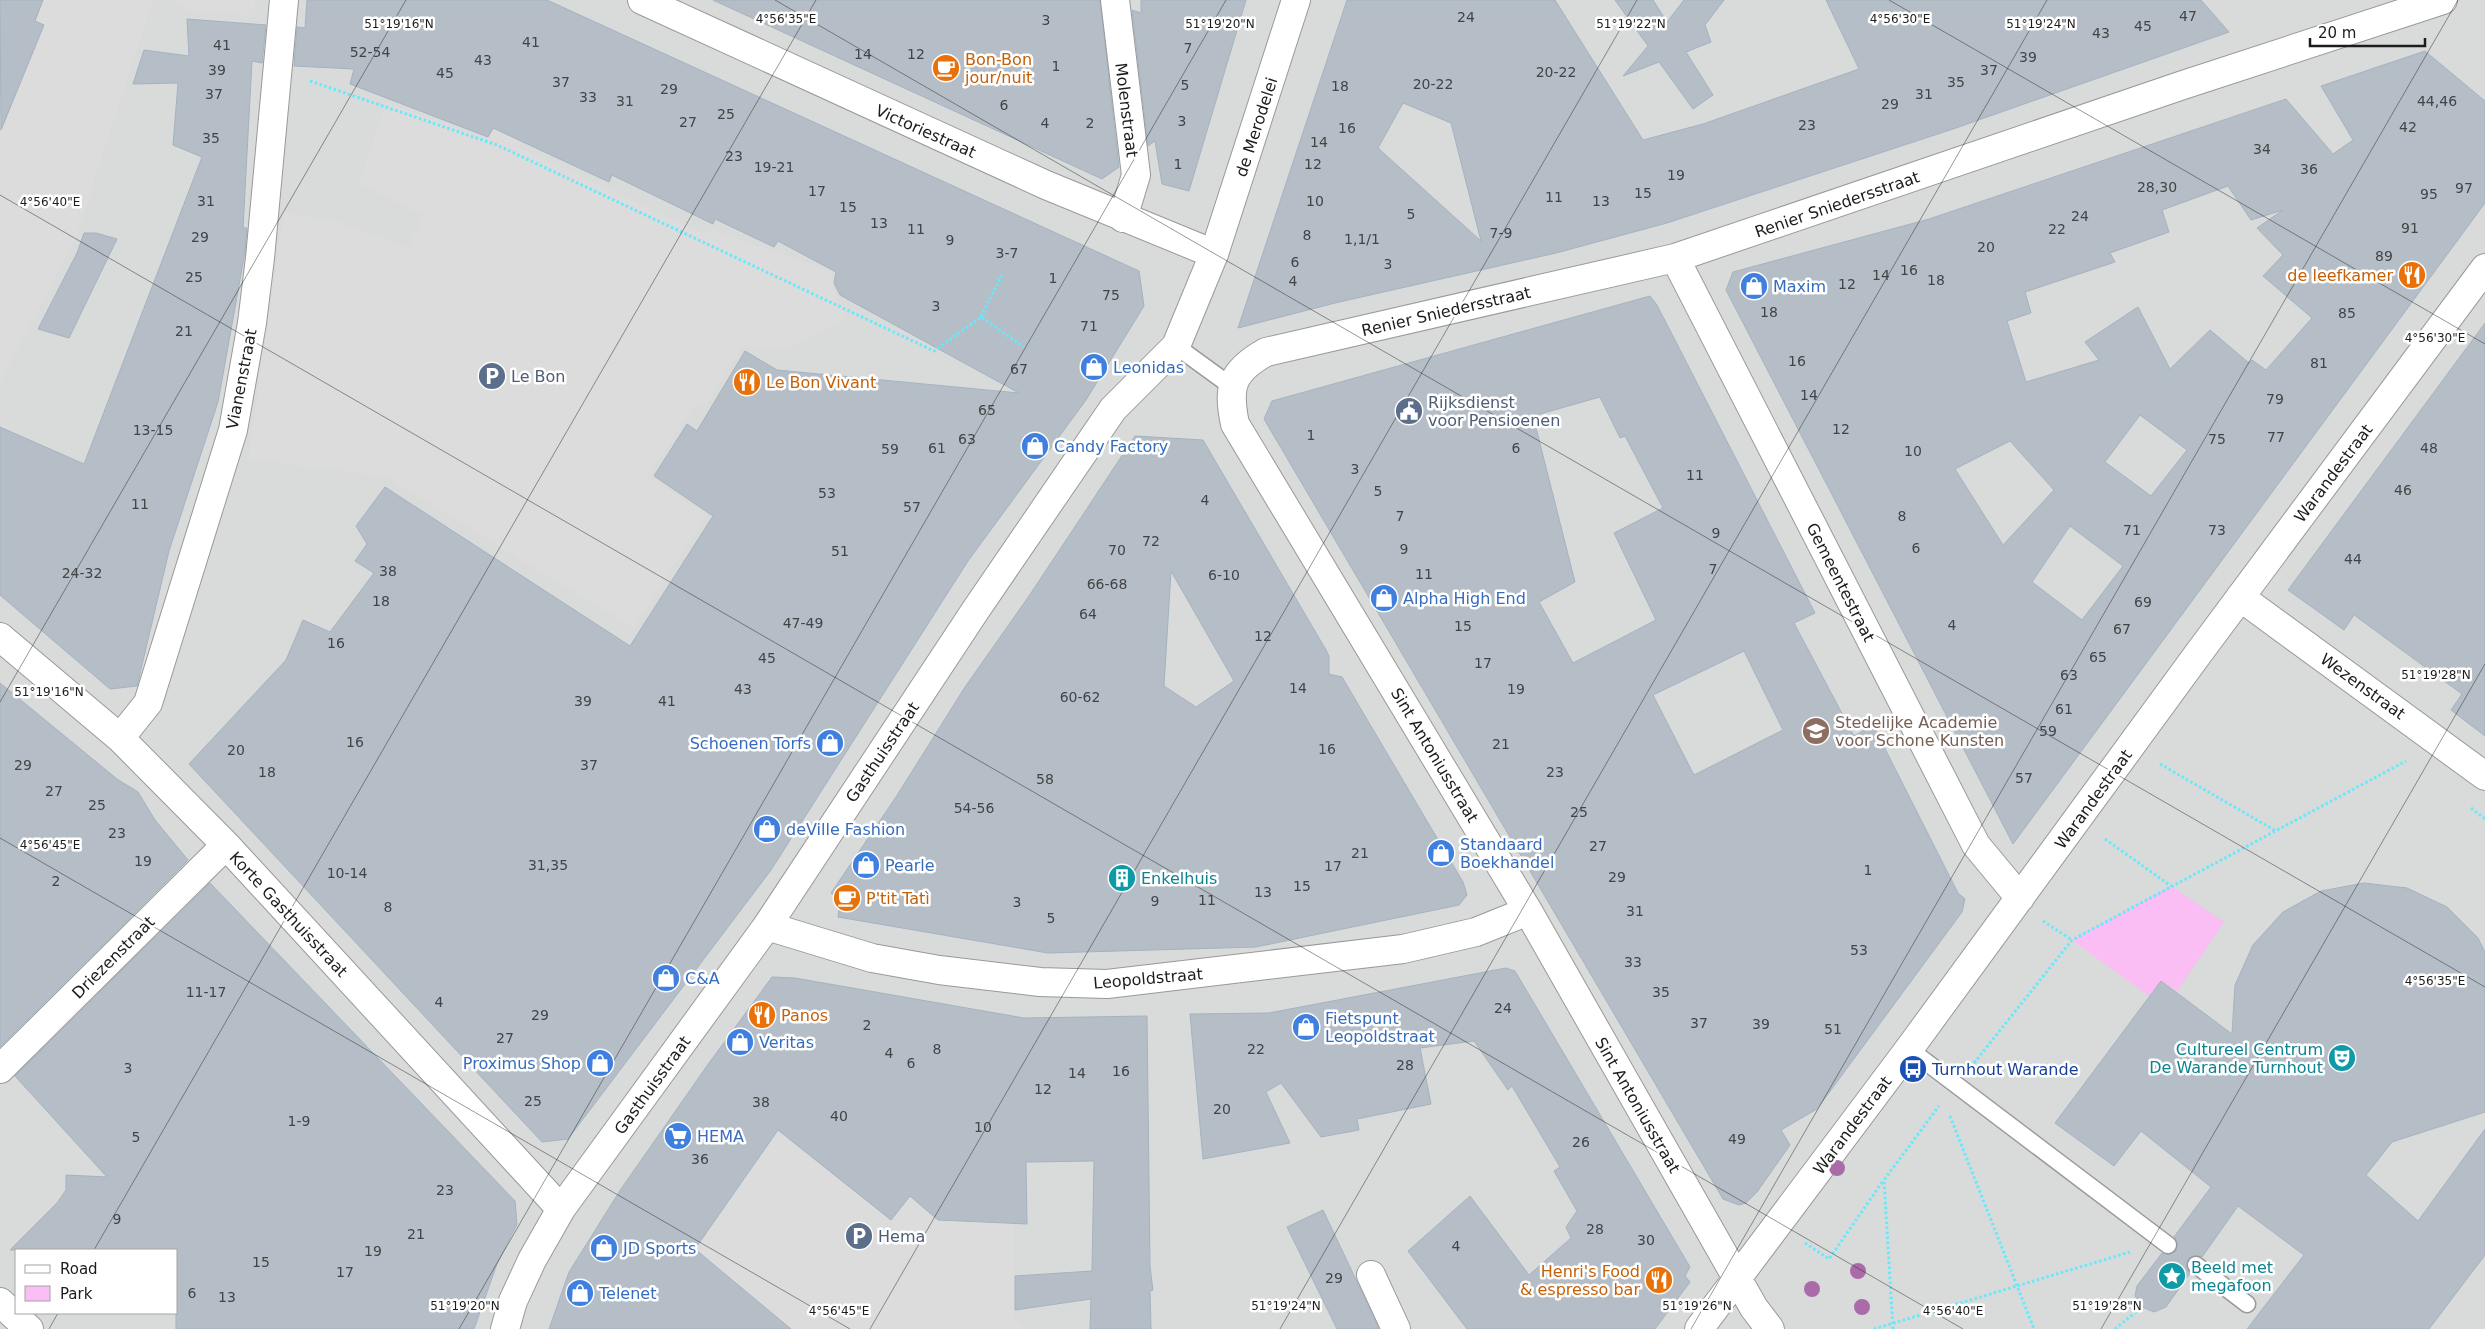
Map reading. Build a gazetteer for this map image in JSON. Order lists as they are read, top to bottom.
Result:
{
  "streets": {
    "street": [
      "Molenstraat",
      "de Merodelei",
      "Victoriestraat",
      "Renier Sniedersstraat",
      "Vianenstraat",
      "Warandestraat",
      "Gemeentestraat",
      "Wezenstraat",
      "Gasthuisstraat",
      "Sint Antoniusstraat",
      "Korte Gasthuisstraat",
      "Driezenstraat",
      "Leopoldstraat"
    ]
  },
  "crossings": [
    ["Molenstraat", "Victoriestraat"],
    ["de Merodelei", "Victoriestraat"],
    ["de Merodelei", "Gasthuisstraat"],
    ["Victoriestraat", "Gasthuisstraat"],
    ["Renier Sniedersstraat", "Gemeentestraat"],
    ["Renier Sniedersstraat", "Sint Antoniusstraat"],
    ["Vianenstraat", "Korte Gasthuisstraat"],
    ["Warandestraat", "Gemeentestraat"],
    ["Warandestraat", "Wezenstraat"],
    ["Warandestraat", "Sint Antoniusstraat"],
    ["Gasthuisstraat", "Korte Gasthuisstraat"],
    ["Gasthuisstraat", "Leopoldstraat"],
    ["Sint Antoniusstraat", "Leopoldstraat"],
    ["Korte Gasthuisstraat", "Driezenstraat"]
  ],
  "places": {
    "cafe": ["Bon-Bon jour/nuit", "P'tit Tatì"],
    "restaurant": [
      "de leefkamer",
      "Le Bon Vivant",
      "Panos",
      "Henri's Food & espresso bar"
    ],
    "shop": [
      "Maxim",
      "Leonidas",
      "Candy Factory",
      "Alpha High End",
      "Schoenen Torfs",
      "deVille Fashion",
      "Standaard Boekhandel",
      "Pearle",
      "C&A",
      "Fietspunt Leopoldstraat",
      "Veritas",
      "Proximus Shop",
      "JD Sports",
      "Telenet"
    ],
    "parking": ["Le Bon", "Hema"],
    "public building": ["Rijksdienst voor Pensioenen"],
    "school or university": ["Stedelijke Academie voor Schone Kunsten"],
    "building": ["Enkelhuis"],
    "theatre": ["Cultureel Centrum De Warande Turnhout"],
    "bus stop": ["Turnhout Warande"],
    "supermarket": ["HEMA"],
    "place": ["Beeld met megafoon"]
  },
  "house_numbers": [
    "47",
    "24",
    "3",
    "45",
    "43",
    "41",
    "41",
    "7",
    "52-54",
    "14",
    "12",
    "39",
    "43",
    "1",
    "39",
    "37",
    "20-22",
    "45",
    "37",
    "35",
    "20-22",
    "5",
    "18",
    "29",
    "37",
    "31",
    "33",
    "31",
    "44,46",
    "29",
    "6",
    "25",
    "3",
    "27",
    "4",
    "2",
    "23",
    "42",
    "16",
    "35",
    "14",
    "34",
    "23",
    "1",
    "12",
    "19-21",
    "36",
    "19",
    "28,30",
    "97",
    "17",
    "15",
    "95",
    "11",
    "31",
    "10",
    "13",
    "15",
    "5",
    "24",
    "13",
    "91",
    "11",
    "22",
    "7-9",
    "8",
    "29",
    "1,1/1",
    "9",
    "20",
    "3-7",
    "89",
    "6",
    "3",
    "16",
    "14",
    "25",
    "1",
    "18",
    "4",
    "12",
    "75",
    "3",
    "18",
    "85",
    "71",
    "21",
    "16",
    "81",
    "67",
    "14",
    "79",
    "65",
    "12",
    "13-15",
    "1",
    "77",
    "63",
    "75",
    "61",
    "6",
    "48",
    "59",
    "10",
    "3",
    "11",
    "46",
    "5",
    "53",
    "4",
    "11",
    "57",
    "7",
    "8",
    "71",
    "73",
    "9",
    "72",
    "6",
    "9",
    "70",
    "51",
    "44",
    "7",
    "38",
    "24-32",
    "11",
    "6-10",
    "66-68",
    "18",
    "69",
    "64",
    "47-49",
    "4",
    "15",
    "67",
    "12",
    "16",
    "65",
    "45",
    "17",
    "63",
    "14",
    "43",
    "19",
    "60-62",
    "39",
    "41",
    "61",
    "59",
    "16",
    "21",
    "16",
    "20",
    "29",
    "37",
    "18",
    "23",
    "57",
    "58",
    "27",
    "25",
    "54-56",
    "25",
    "23",
    "27",
    "21",
    "19",
    "31,35",
    "17",
    "1",
    "10-14",
    "29",
    "2",
    "15",
    "13",
    "11",
    "9",
    "3",
    "8",
    "31",
    "5",
    "53",
    "33",
    "11-17",
    "35",
    "4",
    "24",
    "29",
    "37",
    "39",
    "2",
    "51",
    "27",
    "8",
    "22",
    "4",
    "6",
    "28",
    "3",
    "16",
    "14",
    "12",
    "25",
    "38",
    "20",
    "40",
    "1-9",
    "10",
    "5",
    "49",
    "26",
    "36",
    "23",
    "9",
    "28",
    "21",
    "30",
    "4",
    "19",
    "15",
    "17",
    "29",
    "6",
    "13"
  ],
  "legend": ["Road", "Park"],
  "scale_bar": "20 m",
  "coordinates": [
    "4°56'35\"E",
    "4°56'30\"E",
    "51°19'16\"N",
    "51°19'20\"N",
    "51°19'22\"N",
    "51°19'24\"N",
    "4°56'40\"E",
    "51°19'28\"N",
    "4°56'45\"E",
    "51°19'26\"N"
  ]
}
